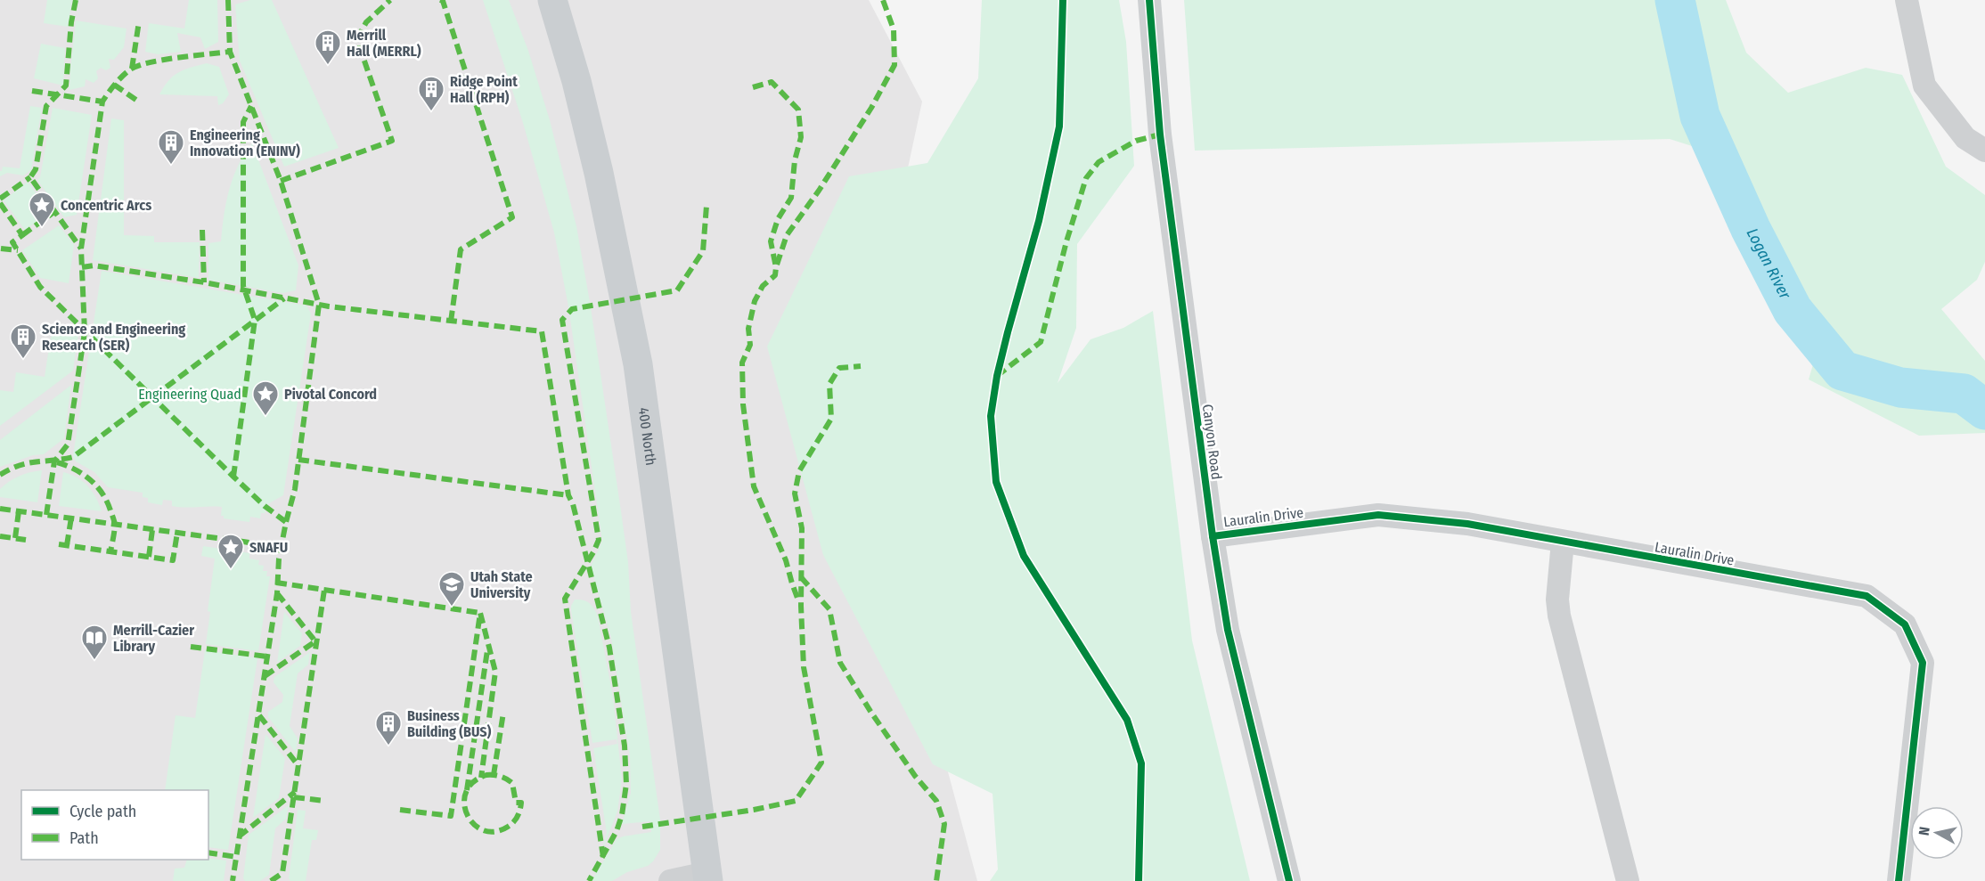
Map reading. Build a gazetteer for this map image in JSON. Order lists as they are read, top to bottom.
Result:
{
  "streets": {
    "main road": ["400 North"],
    "street": ["Canyon Road", "Lauralin Drive"]
  },
  "crossings": [
    ["Canyon Road", "Lauralin Drive"]
  ],
  "water": ["Logan River"],
  "parks": ["Engineering Quad"],
  "places": {
    "building": [
      "Merrill Hall (MERRL)",
      "Ridge Point Hall (RPH)",
      "Engineering Innovation (ENINV)",
      "Science and Engineering Research (SER)",
      "Business Building (BUS)"
    ],
    "place": ["Concentric Arcs", "Pivotal Concord", "SNAFU"],
    "school or university": ["Utah State University"],
    "library": ["Merrill-Cazier Library"]
  },
  "legend": ["Cycle path", "Path"],
  "north": "left"
}
